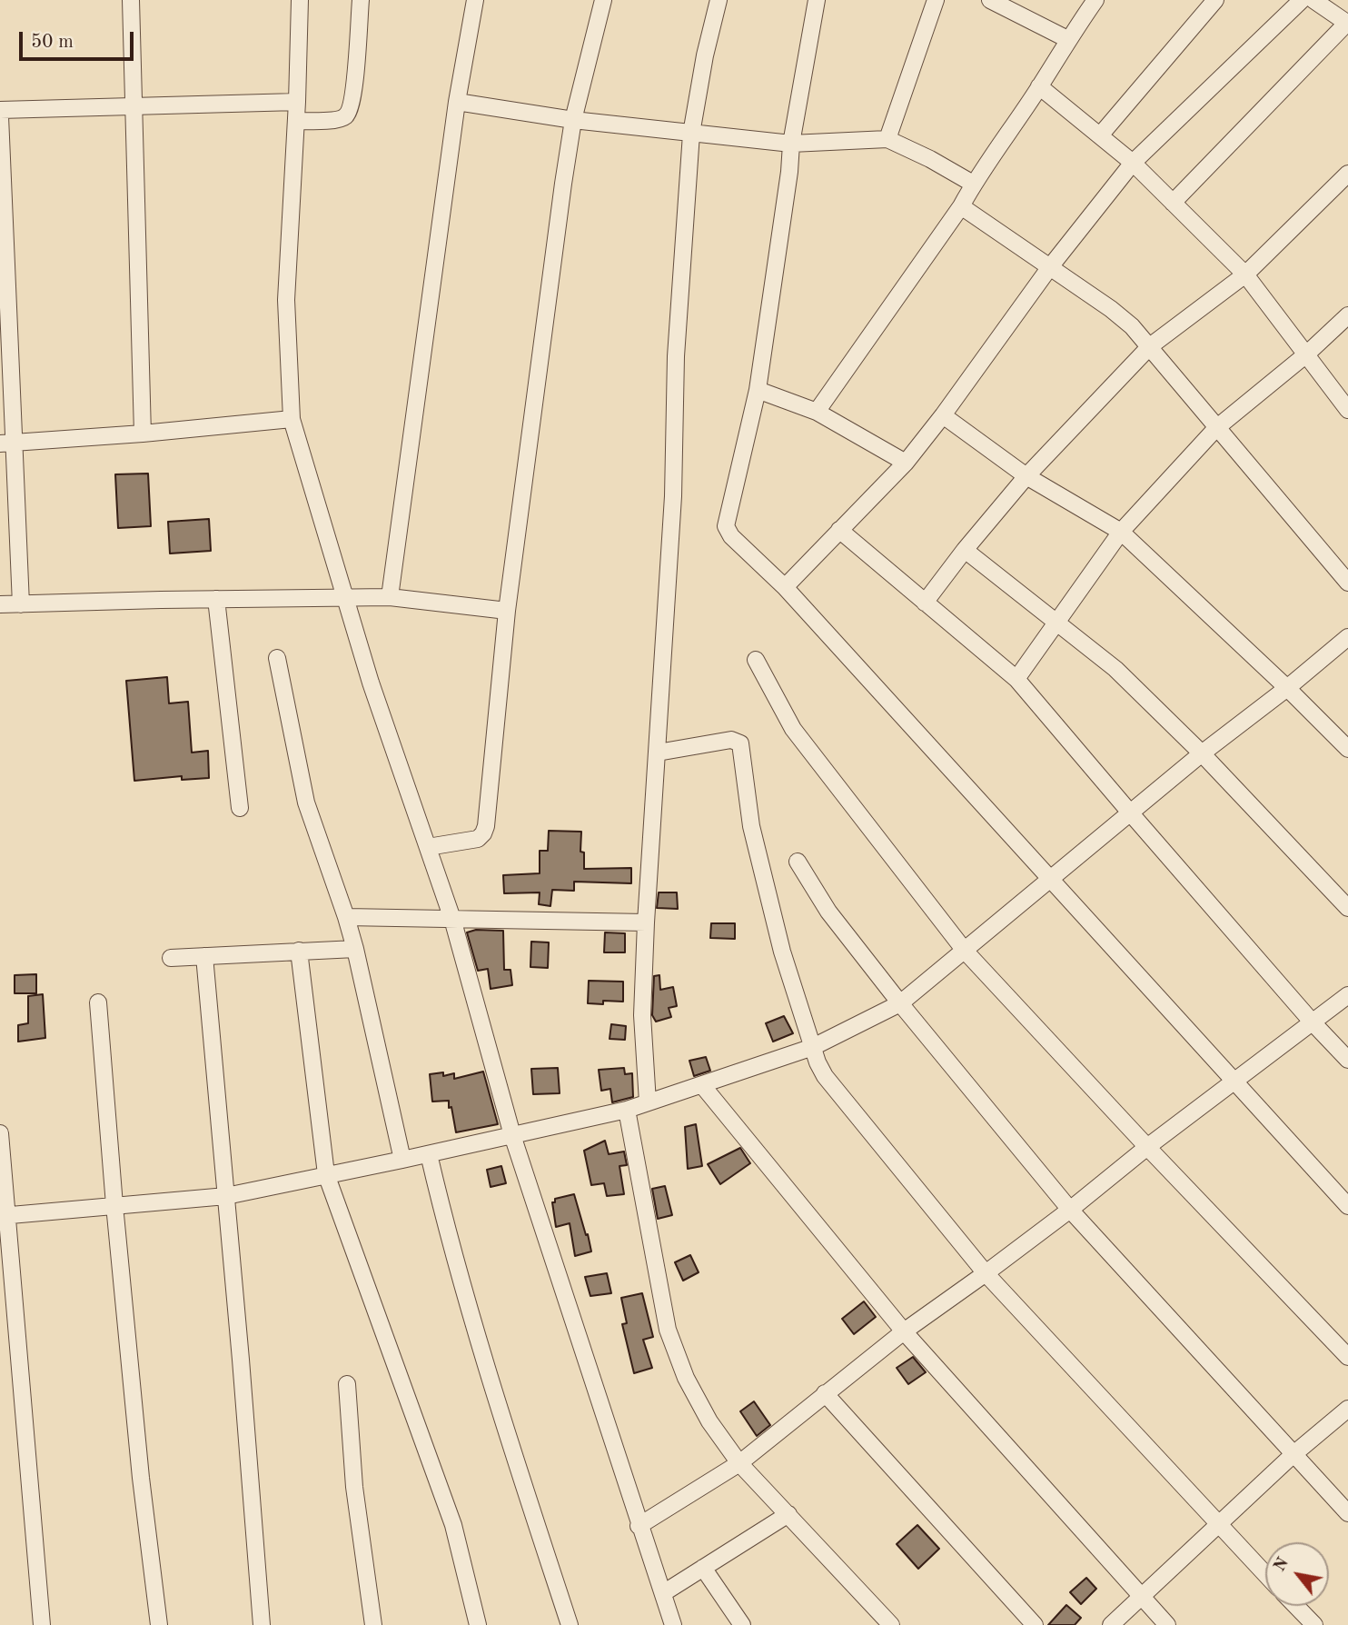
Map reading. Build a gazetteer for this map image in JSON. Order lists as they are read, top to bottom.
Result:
{
  "scale_bar": "50 m",
  "north": "top left"
}
